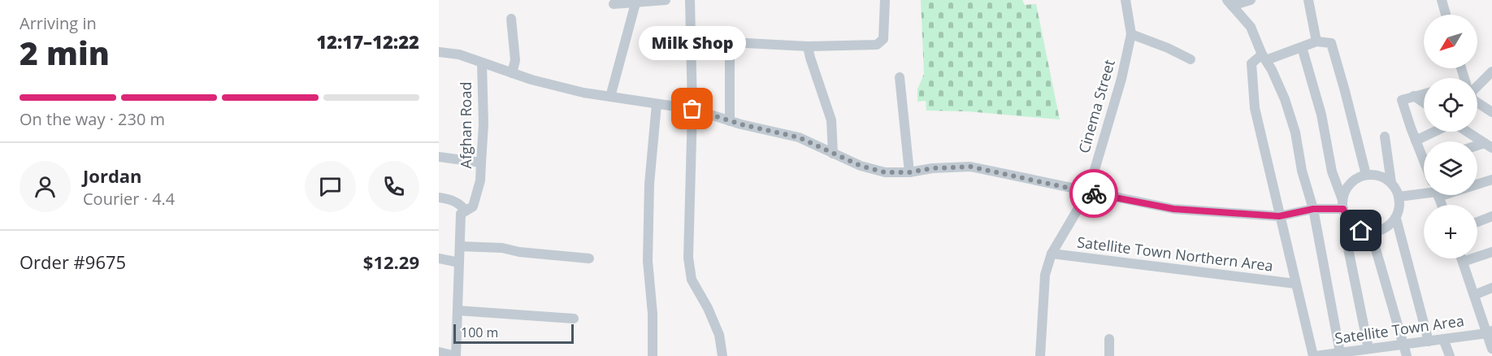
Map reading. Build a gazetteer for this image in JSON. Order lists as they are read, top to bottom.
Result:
{
  "streets": {
    "street": [
      "Cinema Street",
      "Afghan Road",
      "Satellite Town Northern Area",
      "Satellite Town Area"
    ]
  },
  "crossings": [
    ["Cinema Street", "Satellite Town Northern Area"]
  ],
  "places": ["Milk Shop"],
  "scale_bar": "100 m",
  "north": "bottom left",
  "page": {
    "heading": ["2 min", "Arriving in", "12:17–12:22"],
    "panel": [
      "Jordan",
      "Courier · 4.4",
      "Order #9675",
      "$12.29"
    ],
    "map_buttons": "+",
    "bubble": "Milk Shop",
    "bar": "On the way · 230 m",
    "scale": "100 m"
  }
}
